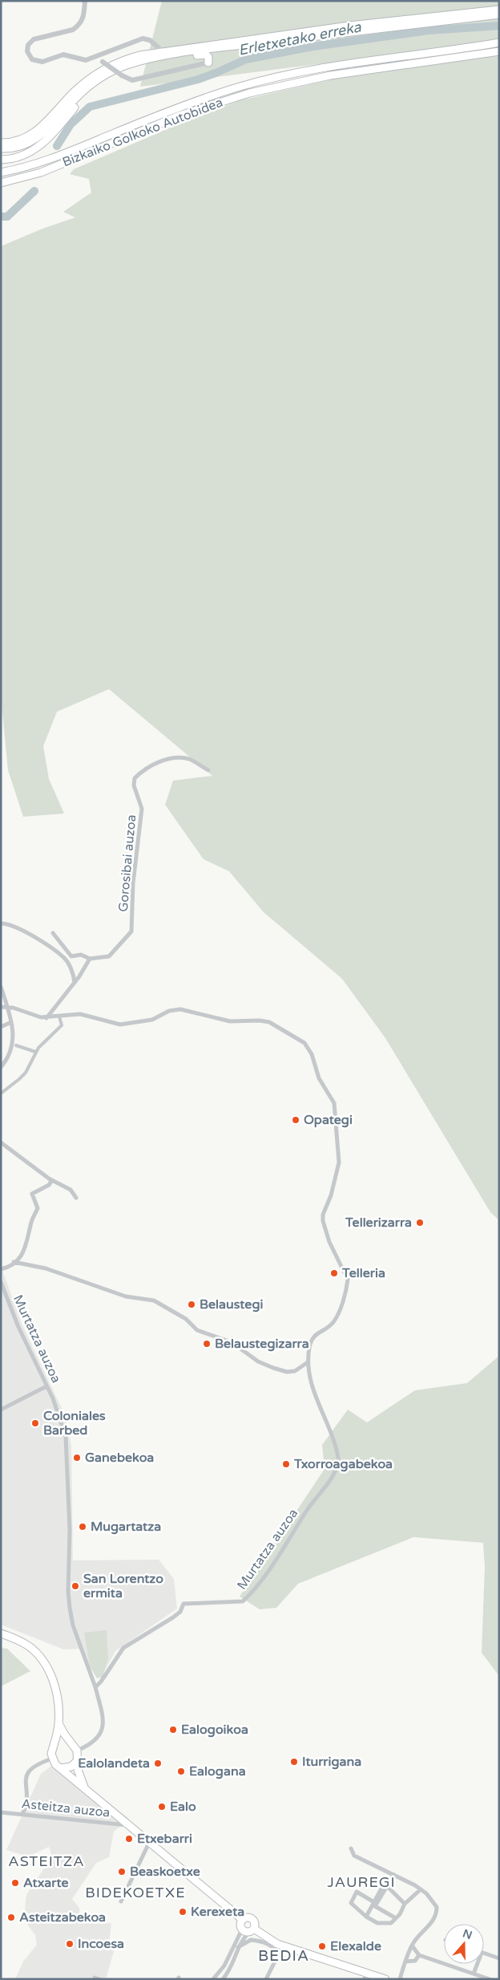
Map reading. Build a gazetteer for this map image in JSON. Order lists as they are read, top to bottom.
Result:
{
  "streets": {
    "highway": ["Bizkaiko Golkoko Autobidea"],
    "street": ["Gorosibai auzoa", "Murtatza auzoa", "Asteitza auzoa"]
  },
  "districts": [
    "ASTEITZA",
    "JAUREGI",
    "BIDEKOETXE",
    "BEDIA"
  ],
  "water": ["Erletxetako erreka"],
  "places": [
    "Opategi",
    "Tellerizarra",
    "Telleria",
    "Belaustegi",
    "Belaustegizarra",
    "Coloniales Barbed",
    "Ganebekoa",
    "Txorroagabekoa",
    "Mugartatza",
    "San Lorentzo ermita",
    "Ealogoikoa",
    "Iturrigana",
    "Ealolandeta",
    "Ealogana",
    "Ealo",
    "Etxebarri",
    "Beaskoetxe",
    "Atxarte",
    "Kerexeta",
    "Asteitzabekoa",
    "Incoesa",
    "Elexalde"
  ],
  "north": "top"
}
